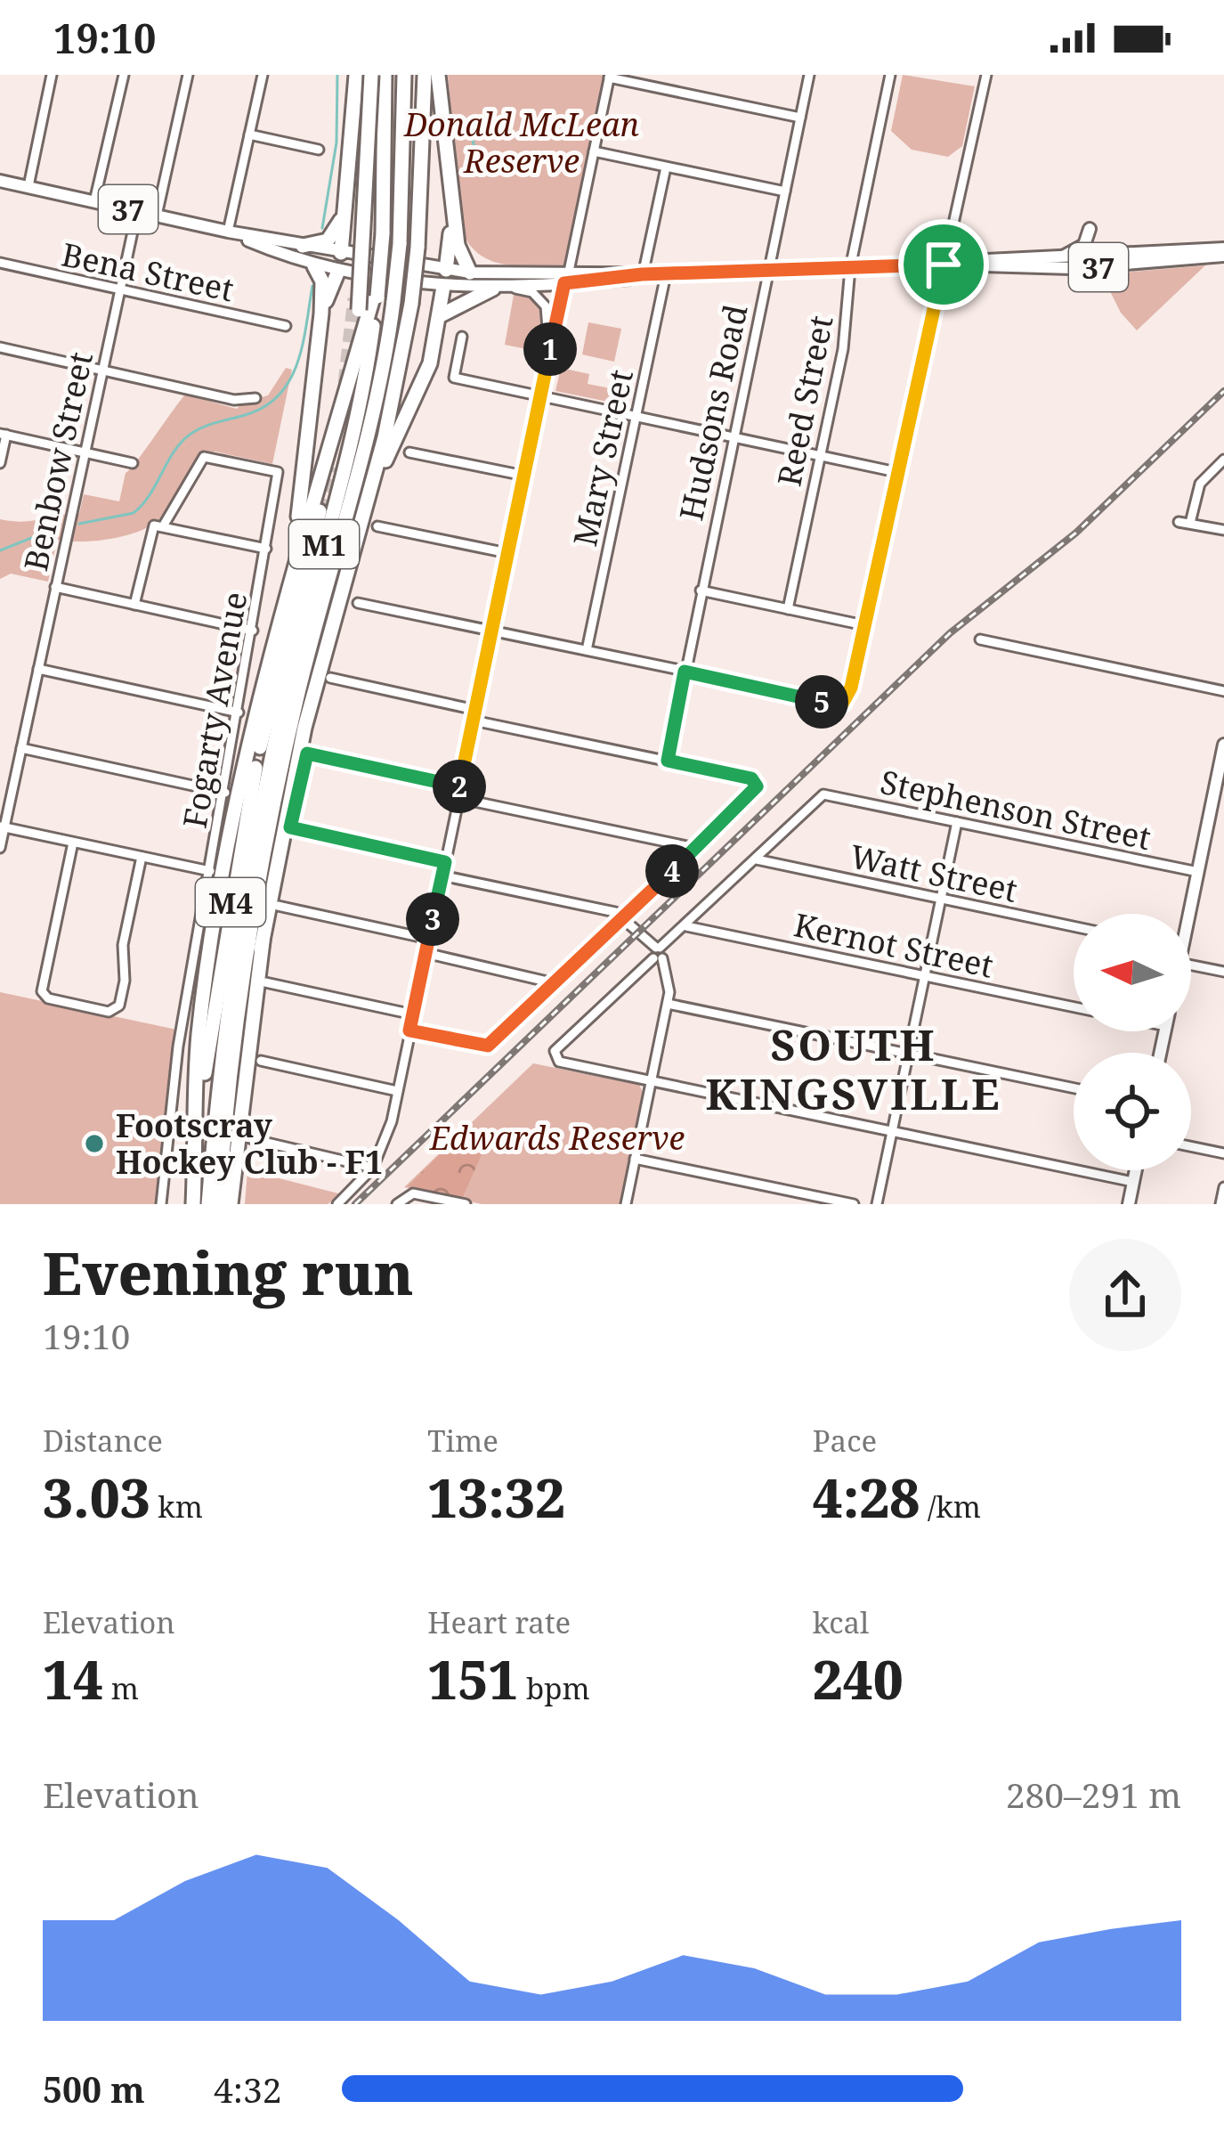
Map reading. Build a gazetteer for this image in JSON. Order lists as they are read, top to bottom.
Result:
{
  "streets": {
    "highway": ["M1", "M4"],
    "main road": ["37"],
    "street": [
      "Bena Street",
      "Reed Street",
      "Hudsons Road",
      "Mary Street",
      "Benbow Street",
      "Fogarty Avenue",
      "Stephenson Street",
      "Watt Street",
      "Kernot Street"
    ]
  },
  "crossings": [
    ["37", "Reed Street"],
    ["37", "Hudsons Road"],
    ["37", "Mary Street"],
    ["37", "Benbow Street"],
    ["Bena Street", "Benbow Street"],
    ["M1", "M4"],
    ["Stephenson Street", "Watt Street"]
  ],
  "districts": ["SOUTH KINGSVILLE"],
  "parks": ["Donald McLean Reserve", "Edwards Reserve"],
  "places": ["Footscray Hockey Club - F1"],
  "north": "left",
  "page": {
    "status": "19:10",
    "pins": [
      "1",
      "5",
      "2",
      "4",
      "3"
    ],
    "heading": ["Evening run", "19:10"],
    "stats": [
      ["Distance", "3.03 km"],
      ["Time", "13:32"],
      ["Pace", "4:28 /km"],
      ["Elevation", "14 m"],
      ["Heart rate", "151 bpm"],
      ["kcal", "240"]
    ],
    "chart": ["Elevation", "280–291 m"],
    "list": [
      {
        "name": "500 m",
        "note": "4:32"
      }
    ]
  }
}
